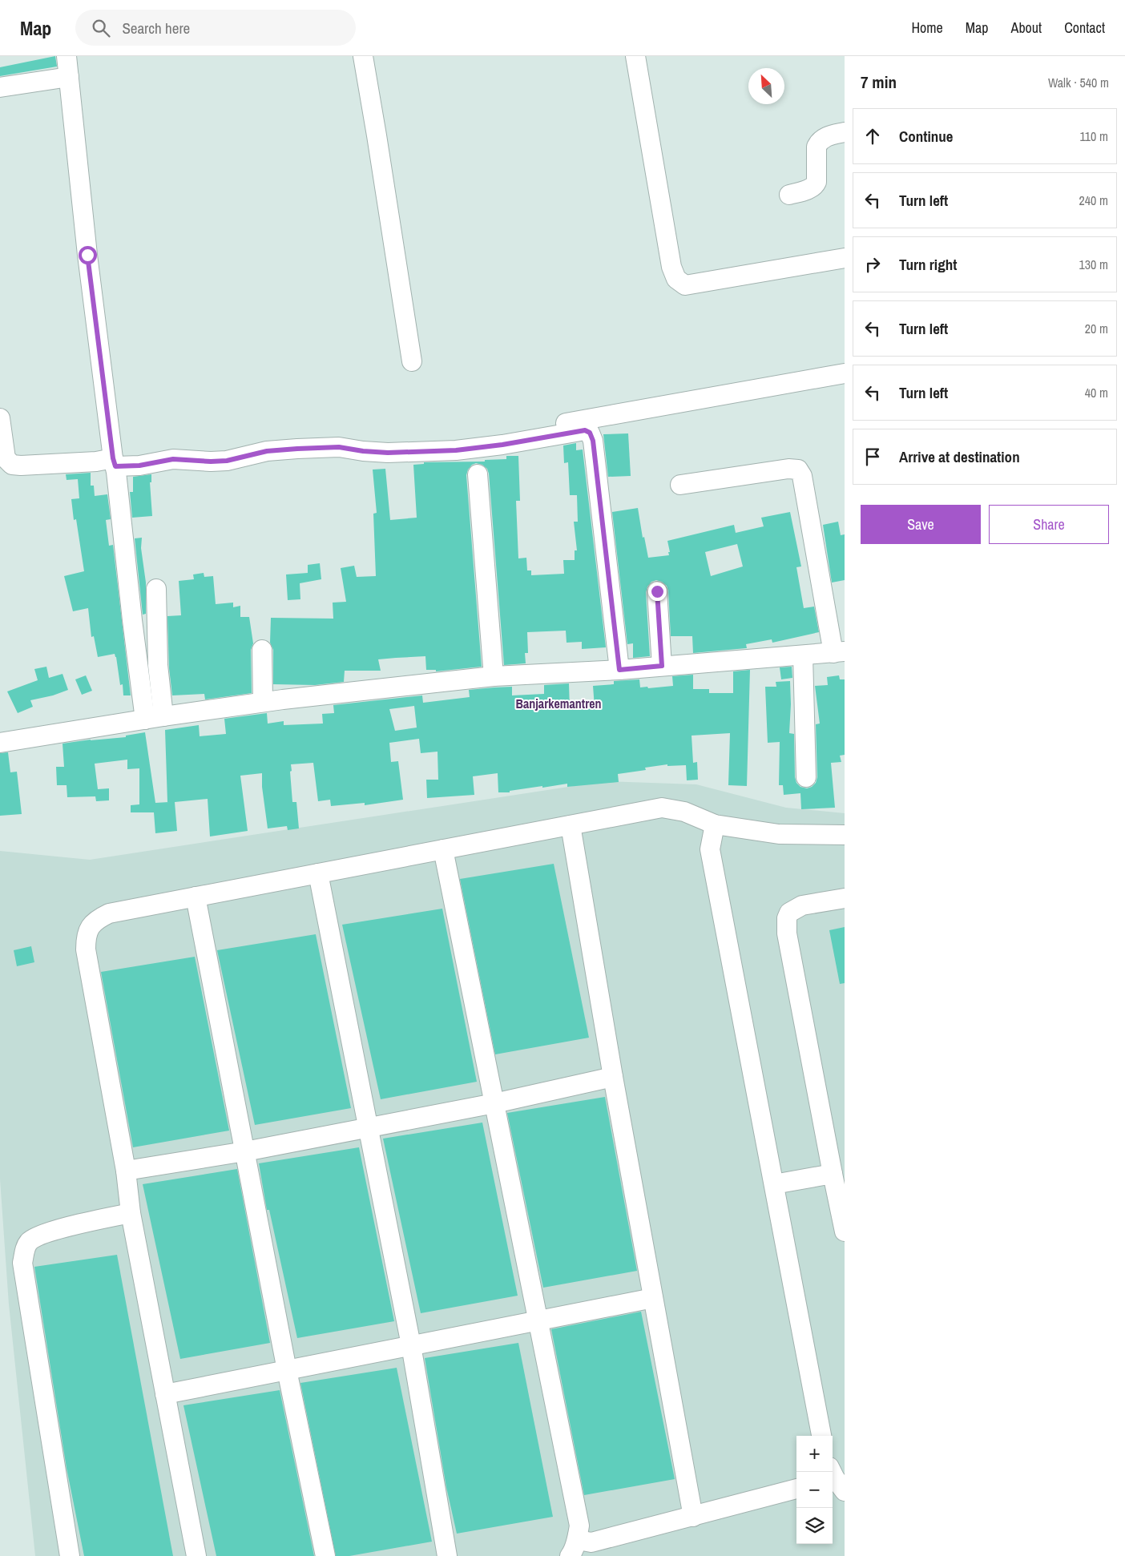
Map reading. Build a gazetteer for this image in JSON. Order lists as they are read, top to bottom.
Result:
{
  "districts": ["Banjarkemantren"],
  "north": "top left",
  "page": {
    "header": "Map",
    "search": "Search here",
    "nav": [
      "Home",
      "Map",
      "About",
      "Contact"
    ],
    "heading": ["7 min", "Walk · 540 m"],
    "list": [
      ["Continue", "110 m"],
      ["Turn left", "240 m"],
      ["Turn right", "130 m"],
      ["Turn left", "20 m"],
      ["Turn left", "40 m"],
      "Arrive at destination"
    ],
    "buttons": ["Save", "Share"],
    "map_buttons": ["+", "−"]
  }
}
